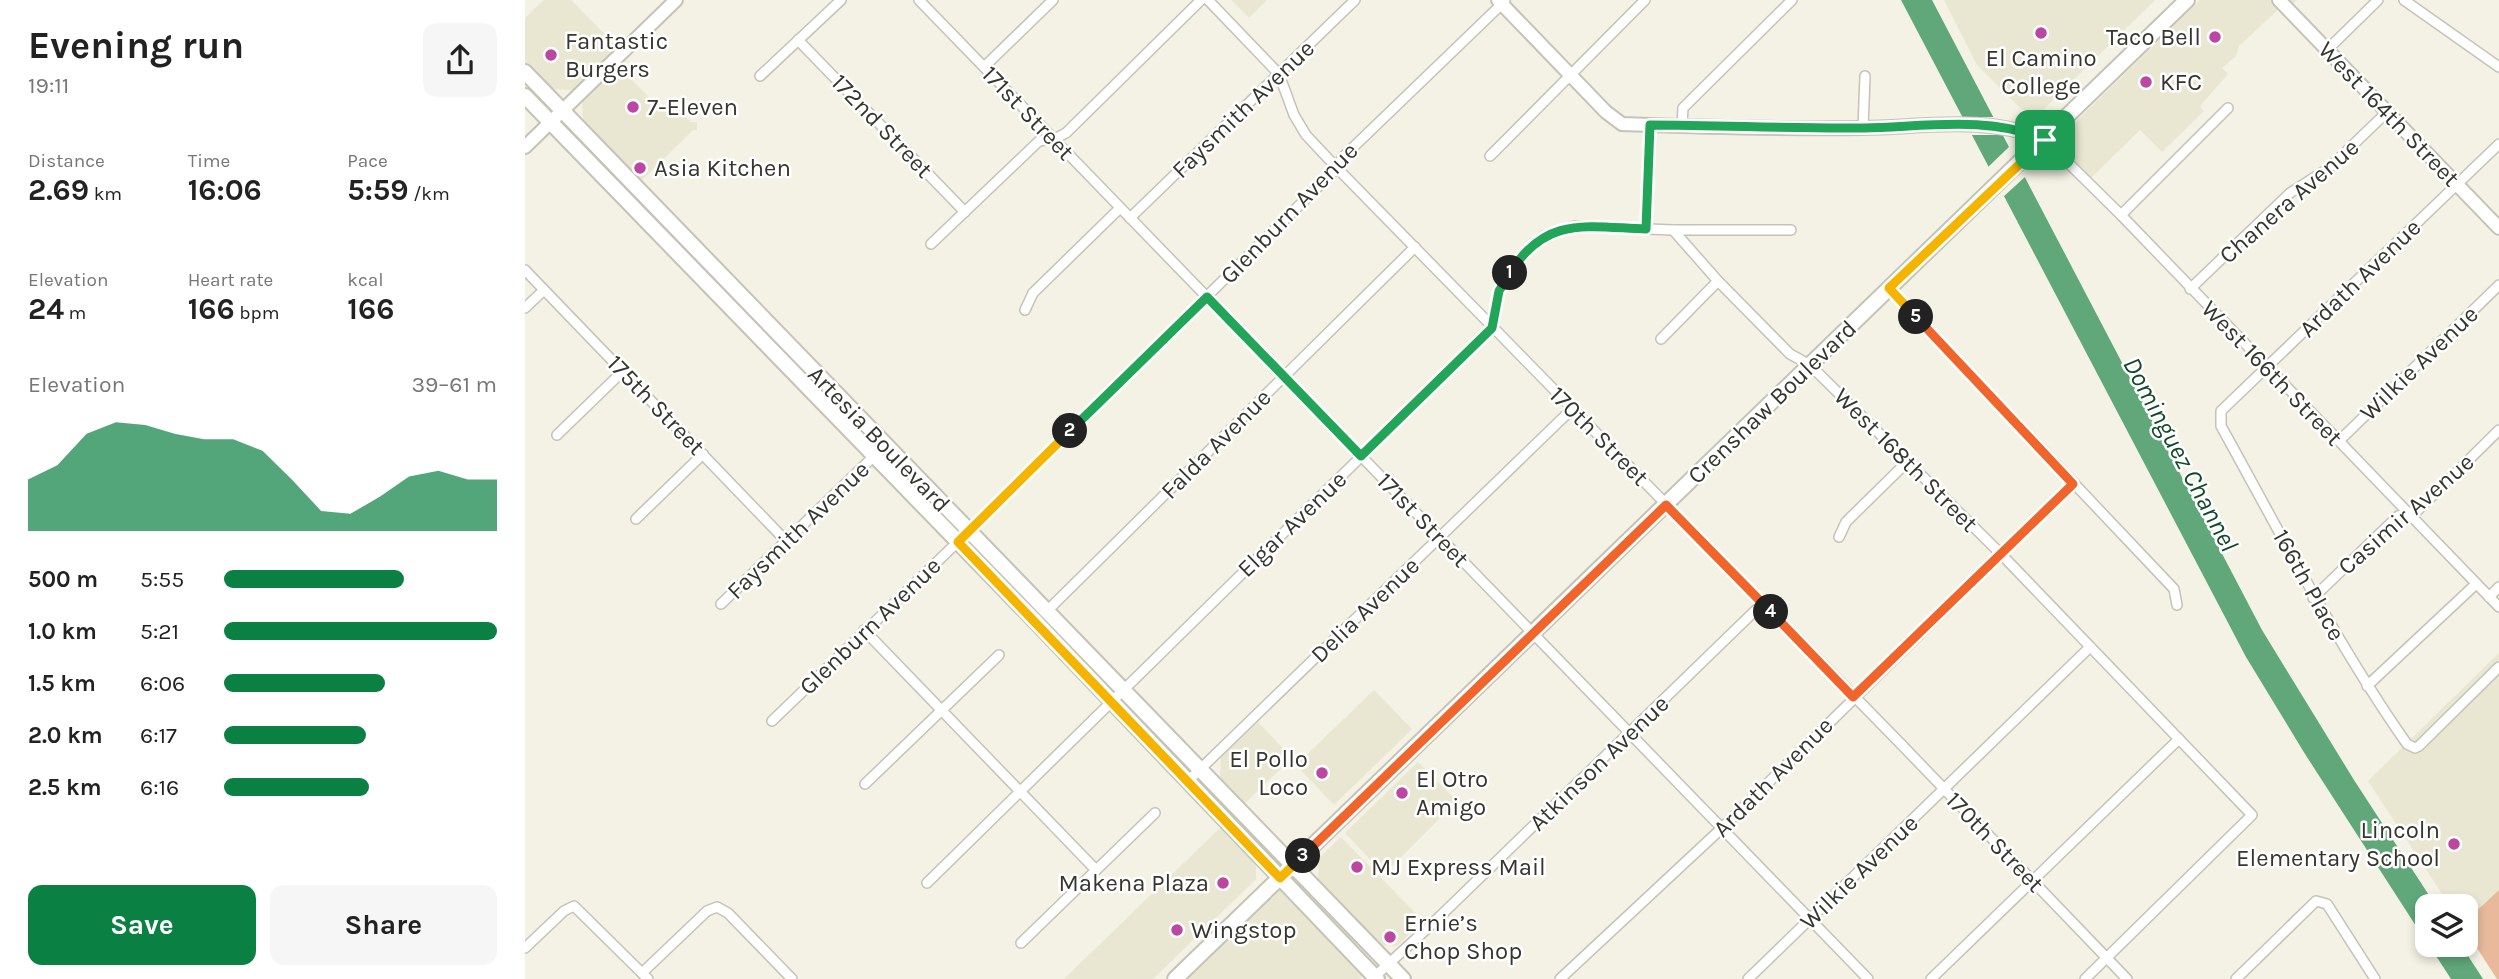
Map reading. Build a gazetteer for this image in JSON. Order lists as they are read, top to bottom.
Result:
{
  "streets": {
    "main road": ["Crenshaw Boulevard", "Artesia Boulevard"],
    "street": [
      "Faysmith Avenue",
      "171st Street",
      "West 164th Street",
      "172nd Street",
      "Chanera Avenue",
      "Glenburn Avenue",
      "Ardath Avenue",
      "Wilkie Avenue",
      "West 166th Street",
      "175th Street",
      "170th Street",
      "Falda Avenue",
      "West 168th Street",
      "Casimir Avenue",
      "Elgar Avenue",
      "166th Place",
      "Delia Avenue",
      "Atkinson Avenue"
    ]
  },
  "crossings": [
    ["Faysmith Avenue", "171st Street"],
    ["Faysmith Avenue", "175th Street"],
    ["Faysmith Avenue", "170th Street"],
    ["Faysmith Avenue", "Artesia Boulevard"],
    ["171st Street", "Glenburn Avenue"],
    ["171st Street", "Ardath Avenue"],
    ["171st Street", "Wilkie Avenue"],
    ["171st Street", "Crenshaw Boulevard"],
    ["171st Street", "Falda Avenue"],
    ["171st Street", "Elgar Avenue"],
    ["171st Street", "Delia Avenue"],
    ["171st Street", "Atkinson Avenue"],
    ["West 164th Street", "Chanera Avenue"],
    ["West 164th Street", "Ardath Avenue"],
    ["Chanera Avenue", "West 166th Street"],
    ["Glenburn Avenue", "170th Street"],
    ["Glenburn Avenue", "Artesia Boulevard"],
    ["Ardath Avenue", "West 166th Street"],
    ["Ardath Avenue", "170th Street"],
    ["Ardath Avenue", "West 168th Street"],
    ["Ardath Avenue", "166th Place"],
    ["Wilkie Avenue", "West 166th Street"],
    ["Wilkie Avenue", "170th Street"],
    ["Wilkie Avenue", "West 168th Street"],
    ["West 166th Street", "Crenshaw Boulevard"],
    ["West 166th Street", "Casimir Avenue"],
    ["Crenshaw Boulevard", "170th Street"],
    ["Crenshaw Boulevard", "Artesia Boulevard"],
    ["Crenshaw Boulevard", "West 168th Street"],
    ["170th Street", "Falda Avenue"],
    ["170th Street", "West 168th Street"],
    ["170th Street", "Elgar Avenue"],
    ["170th Street", "Delia Avenue"],
    ["170th Street", "Atkinson Avenue"],
    ["Artesia Boulevard", "Falda Avenue"],
    ["Artesia Boulevard", "Elgar Avenue"],
    ["Artesia Boulevard", "Delia Avenue"],
    ["Artesia Boulevard", "Atkinson Avenue"],
    ["Casimir Avenue", "166th Place"]
  ],
  "water": ["Dominguez Channel"],
  "places": [
    "El Camino College",
    "Taco Bell",
    "Fantastic Burgers",
    "KFC",
    "7-Eleven",
    "Asia Kitchen",
    "El Pollo Loco",
    "El Otro Amigo",
    "Lincoln Elementary School",
    "MJ Express Mail",
    "Makena Plaza",
    "Wingstop",
    "Ernie’s Chop Shop"
  ],
  "page": {
    "heading": ["Evening run", "19:11"],
    "stats": [
      ["Distance", "2.69 km"],
      ["Time", "16:06"],
      ["Pace", "5:59 /km"],
      ["Elevation", "24 m"],
      ["Heart rate", "166 bpm"],
      ["kcal", "166"]
    ],
    "pins": [
      "1",
      "5",
      "2",
      "4",
      "3"
    ],
    "chart": ["Elevation", "39–61 m"],
    "list": [
      {
        "name": "500 m",
        "note": "5:55"
      },
      {
        "name": "1.0 km",
        "note": "5:21"
      },
      {
        "name": "1.5 km",
        "note": "6:06"
      },
      {
        "name": "2.0 km",
        "note": "6:17"
      },
      {
        "name": "2.5 km",
        "note": "6:16"
      }
    ],
    "buttons": ["Save", "Share"]
  }
}
